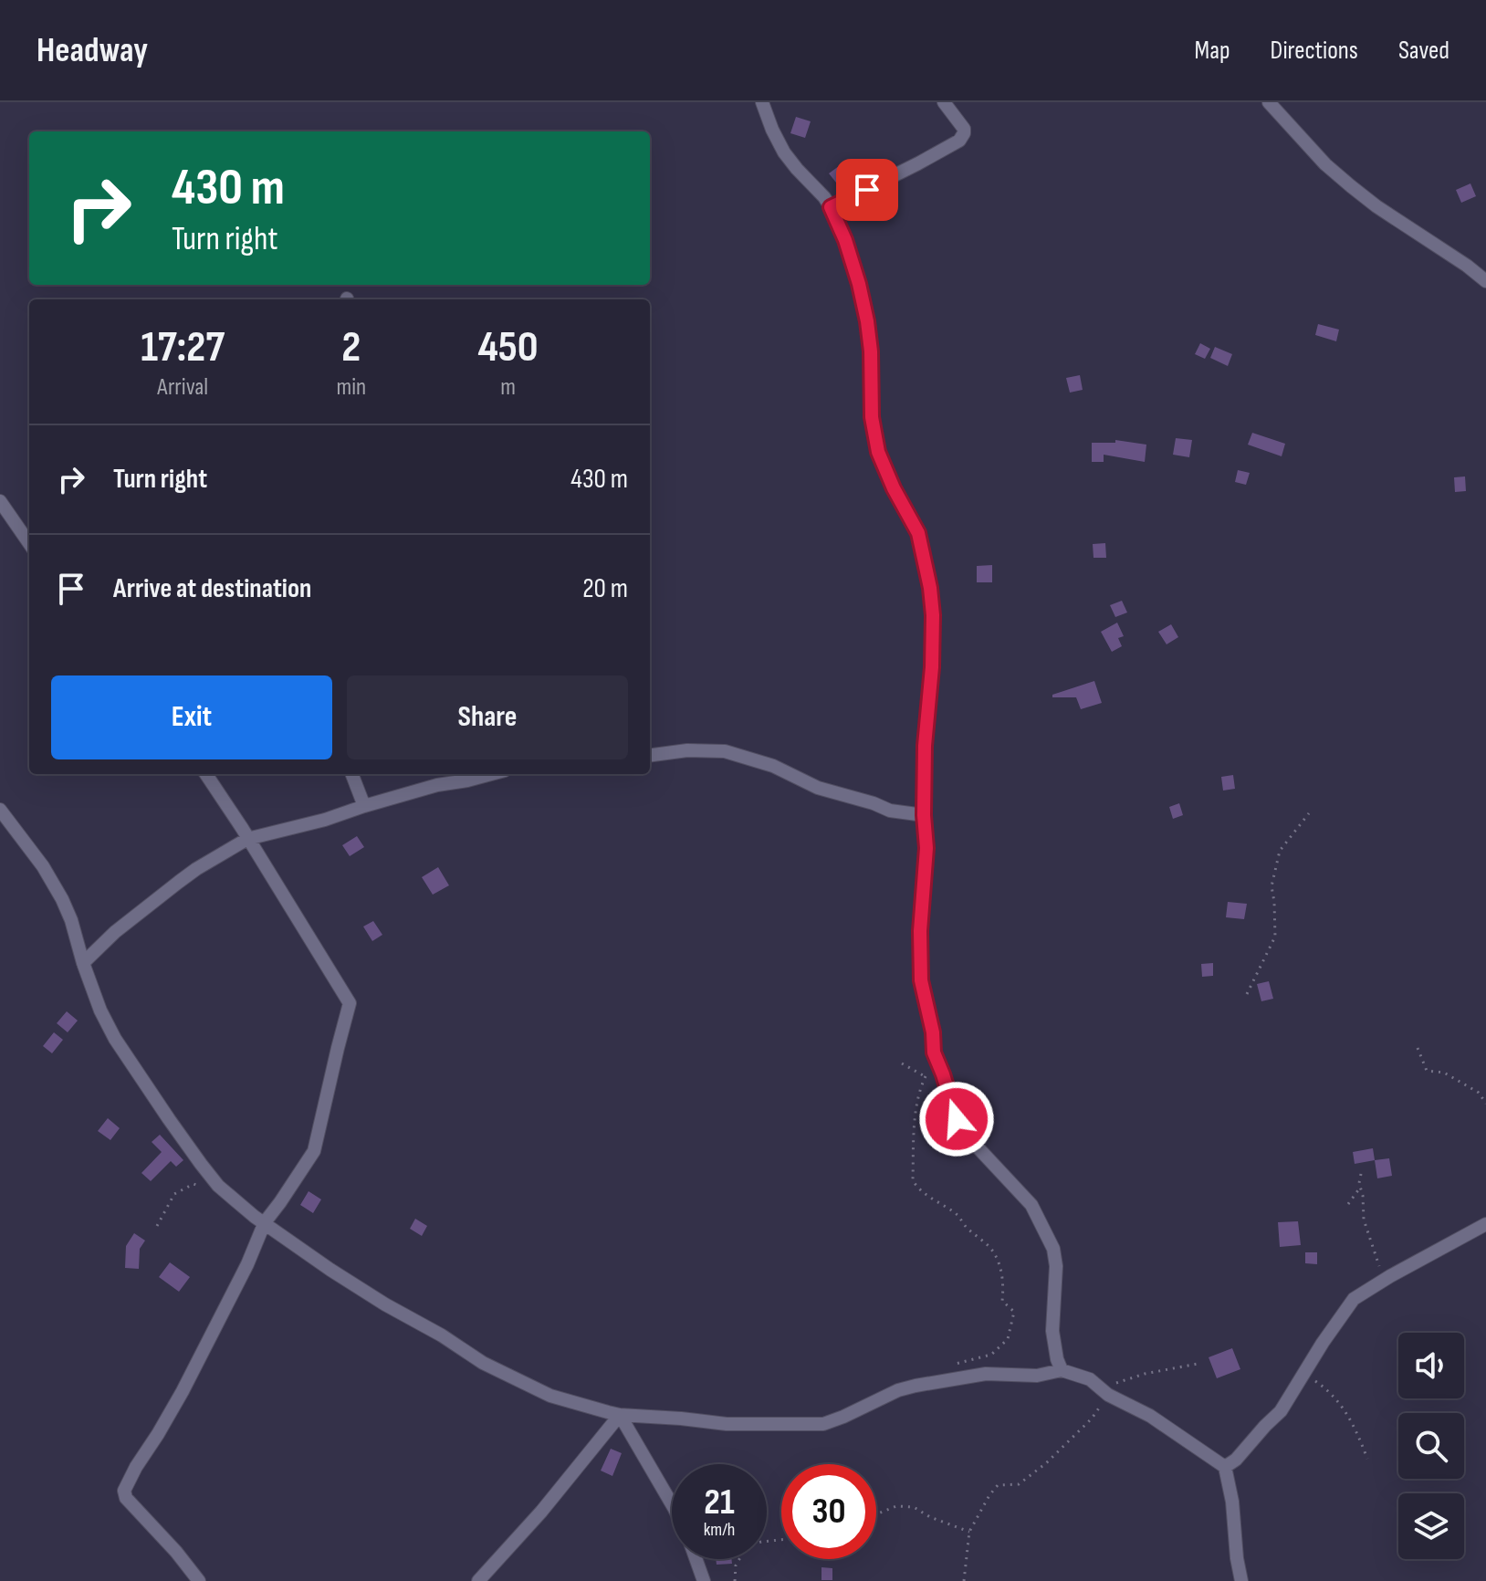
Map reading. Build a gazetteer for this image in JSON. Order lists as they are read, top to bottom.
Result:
{
  "page": {
    "header": "Headway",
    "nav": ["Map", "Directions", "Saved"],
    "turn": ["430 m", "Turn right"],
    "eta": [
      "17:27",
      "Arrival",
      "2",
      "min",
      "450",
      "m"
    ],
    "list": [
      {
        "name": "Turn right",
        "value": "430 m"
      },
      {
        "name": "Arrive at destination",
        "value": "20 m"
      }
    ],
    "buttons": ["Exit", "Share"],
    "speed": "21 km/h",
    "limit": "30"
  }
}
